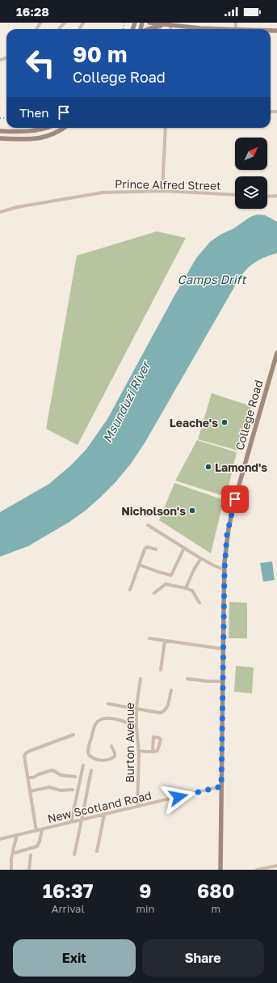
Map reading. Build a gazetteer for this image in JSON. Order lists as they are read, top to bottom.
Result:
{
  "streets": {
    "street": [
      "Prince Alfred Street",
      "College Road",
      "Burton Avenue",
      "New Scotland Road"
    ]
  },
  "crossings": [
    ["College Road", "New Scotland Road"],
    ["Burton Avenue", "New Scotland Road"]
  ],
  "water": ["Camps Drift", "Msunduzi River"],
  "places": ["Leache's", "Lamond's", "Nicholson's"],
  "north": "top right",
  "page": {
    "status": "16:28",
    "turn": ["90 m", "College Road"],
    "then": "Then",
    "eta": [
      "16:37",
      "Arrival",
      "9",
      "min",
      "680",
      "m"
    ],
    "buttons": ["Exit", "Share"]
  }
}
